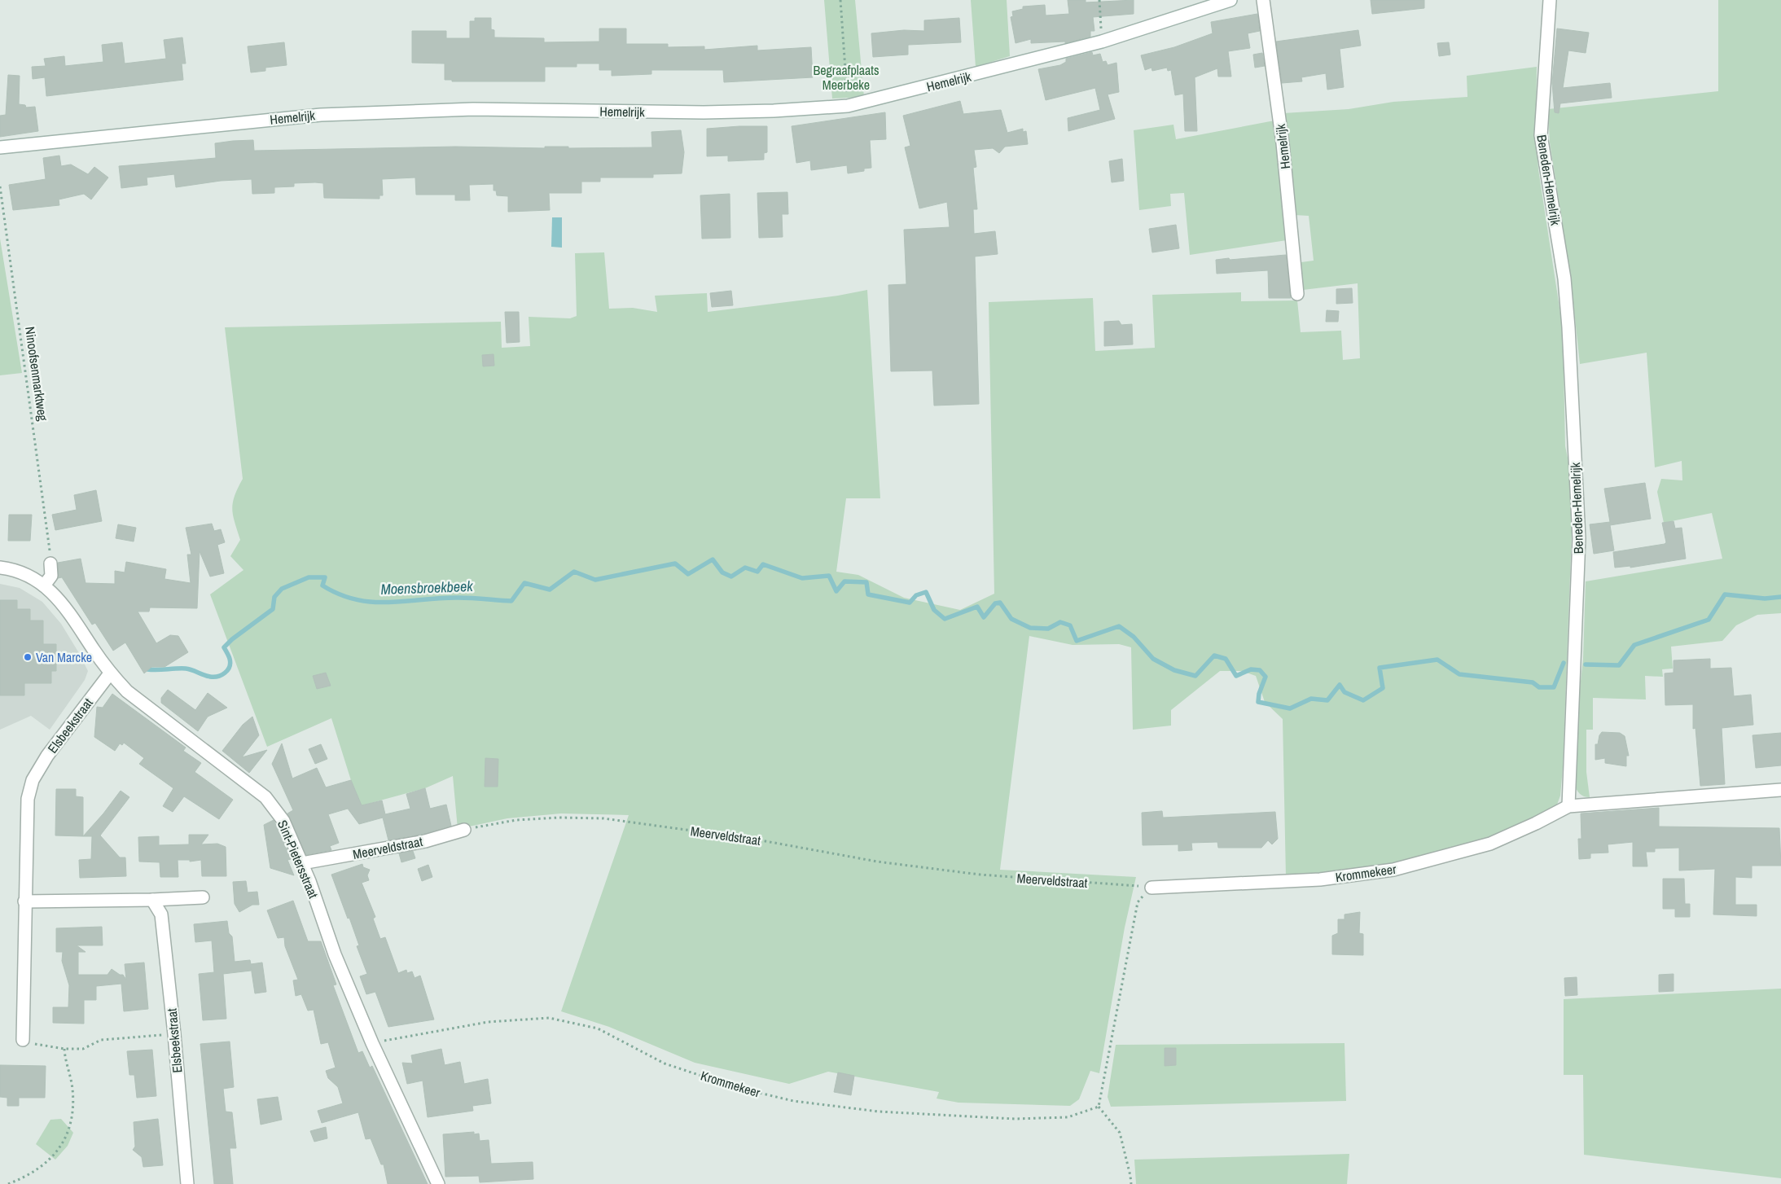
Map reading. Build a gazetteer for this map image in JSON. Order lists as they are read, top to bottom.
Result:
{
  "streets": {
    "street": [
      "Hemelrijk",
      "Beneden-Hemelrijk",
      "Elsbeekstraat",
      "Meerveldstraat",
      "Sint-Pietersstraat",
      "Krommekeer"
    ],
    "path": ["Ninoofsenmarktweg"]
  },
  "crossings": [
    ["Beneden-Hemelrijk", "Krommekeer"],
    ["Elsbeekstraat", "Sint-Pietersstraat"],
    ["Meerveldstraat", "Sint-Pietersstraat"],
    ["Meerveldstraat", "Krommekeer"],
    ["Sint-Pietersstraat", "Krommekeer"]
  ],
  "water": ["Moensbroekbeek"],
  "parks": ["Begraafplaats Meerbeke"],
  "places": ["Van Marcke"]
}
